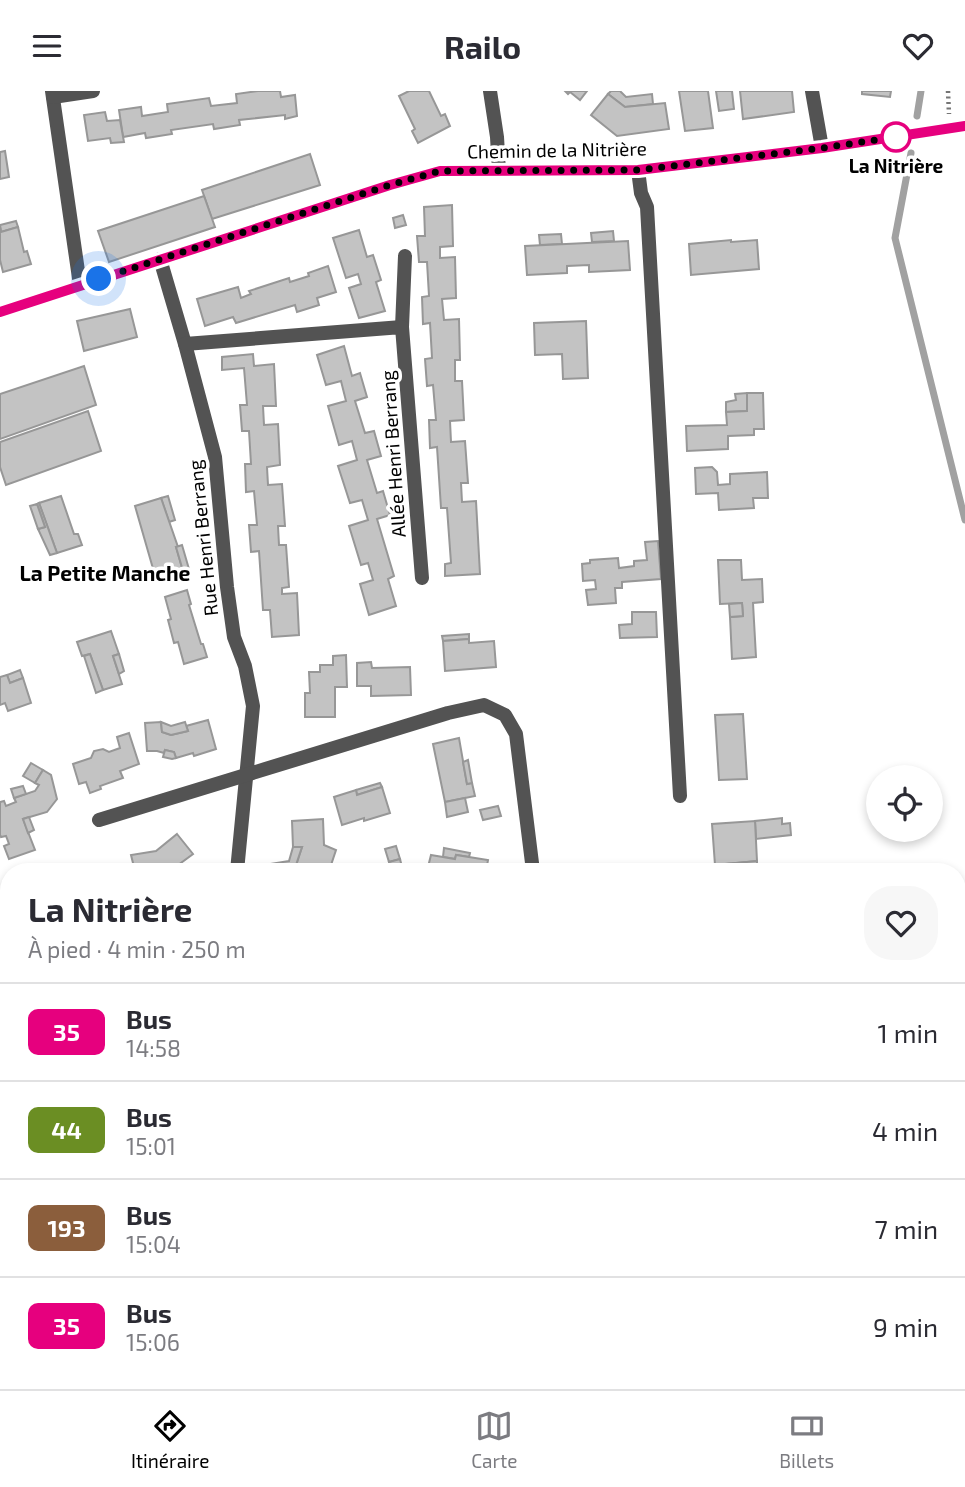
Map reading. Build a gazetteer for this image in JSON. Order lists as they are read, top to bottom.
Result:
{
  "streets": {
    "street": ["Chemin de la Nitrière", "Allée Henri Berrang", "Rue Henri Berrang"]
  },
  "crossings": [
    ["Chemin de la Nitrière", "Rue Henri Berrang"]
  ],
  "districts": ["La Petite Manche"],
  "places": ["La Nitrière"],
  "lines": ["bus line 35"],
  "page": {
    "header": "Railo",
    "heading": ["La Nitrière", "À pied · 4 min · 250 m"],
    "list": [
      {
        "mark": "35",
        "name": "Bus",
        "note": "14:58",
        "value": "1 min"
      },
      {
        "mark": "44",
        "name": "Bus",
        "note": "15:01",
        "value": "4 min"
      },
      {
        "mark": "193",
        "name": "Bus",
        "note": "15:04",
        "value": "7 min"
      },
      {
        "mark": "35",
        "name": "Bus",
        "note": "15:06",
        "value": "9 min"
      }
    ],
    "tabs": ["Itinéraire", "Carte", "Billets"]
  }
}
